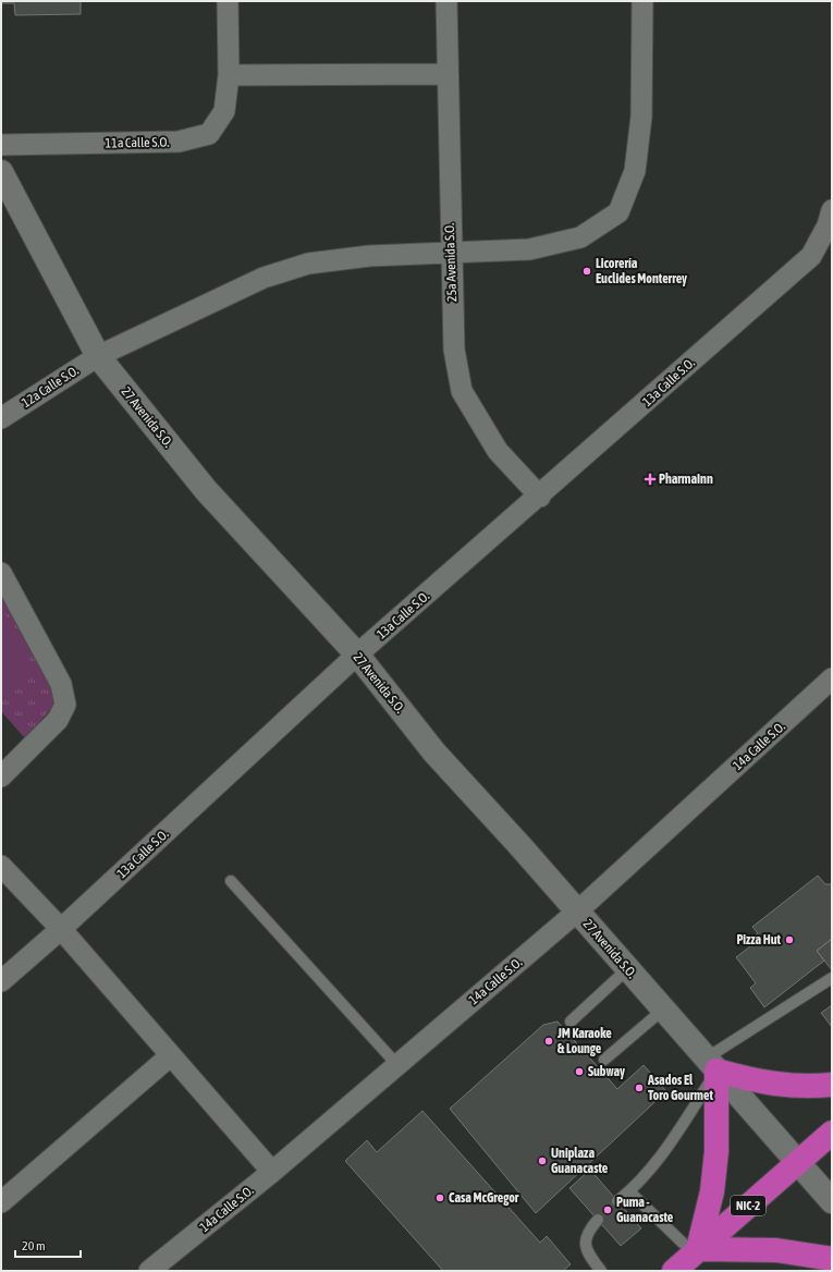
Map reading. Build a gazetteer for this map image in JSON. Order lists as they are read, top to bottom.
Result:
{
  "streets": {
    "highway": ["NIC-2"],
    "main road": ["27 Avenida S.O."],
    "street": [
      "11a Calle S.O.",
      "25a Avenida S.O.",
      "13a Calle S.O.",
      "12a Calle S.O.",
      "14a Calle S.O."
    ]
  },
  "crossings": [
    ["25a Avenida S.O.", "13a Calle S.O."],
    ["25a Avenida S.O.", "12a Calle S.O."],
    ["13a Calle S.O.", "27 Avenida S.O."],
    ["12a Calle S.O.", "27 Avenida S.O."],
    ["27 Avenida S.O.", "14a Calle S.O."],
    ["27 Avenida S.O.", "NIC-2"]
  ],
  "places": {
    "other": [
      "Licorería Euclides Monterrey",
      "Pizza Hut",
      "JM Karaoke & Lounge",
      "Subway",
      "Asados El Toro Gourmet",
      "Uniplaza Guanacaste",
      "Casa McGregor",
      "Puma - Guanacaste"
    ],
    "health": ["PharmaInn"]
  },
  "scale_bar": "20 m"
}
